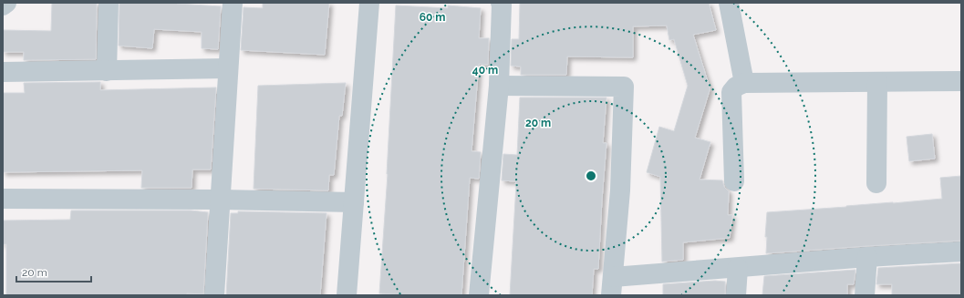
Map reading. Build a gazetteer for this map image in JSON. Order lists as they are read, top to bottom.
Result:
{
  "scale_bar": "20 m",
  "rings": ["60 m", "40 m", "20 m"]
}
